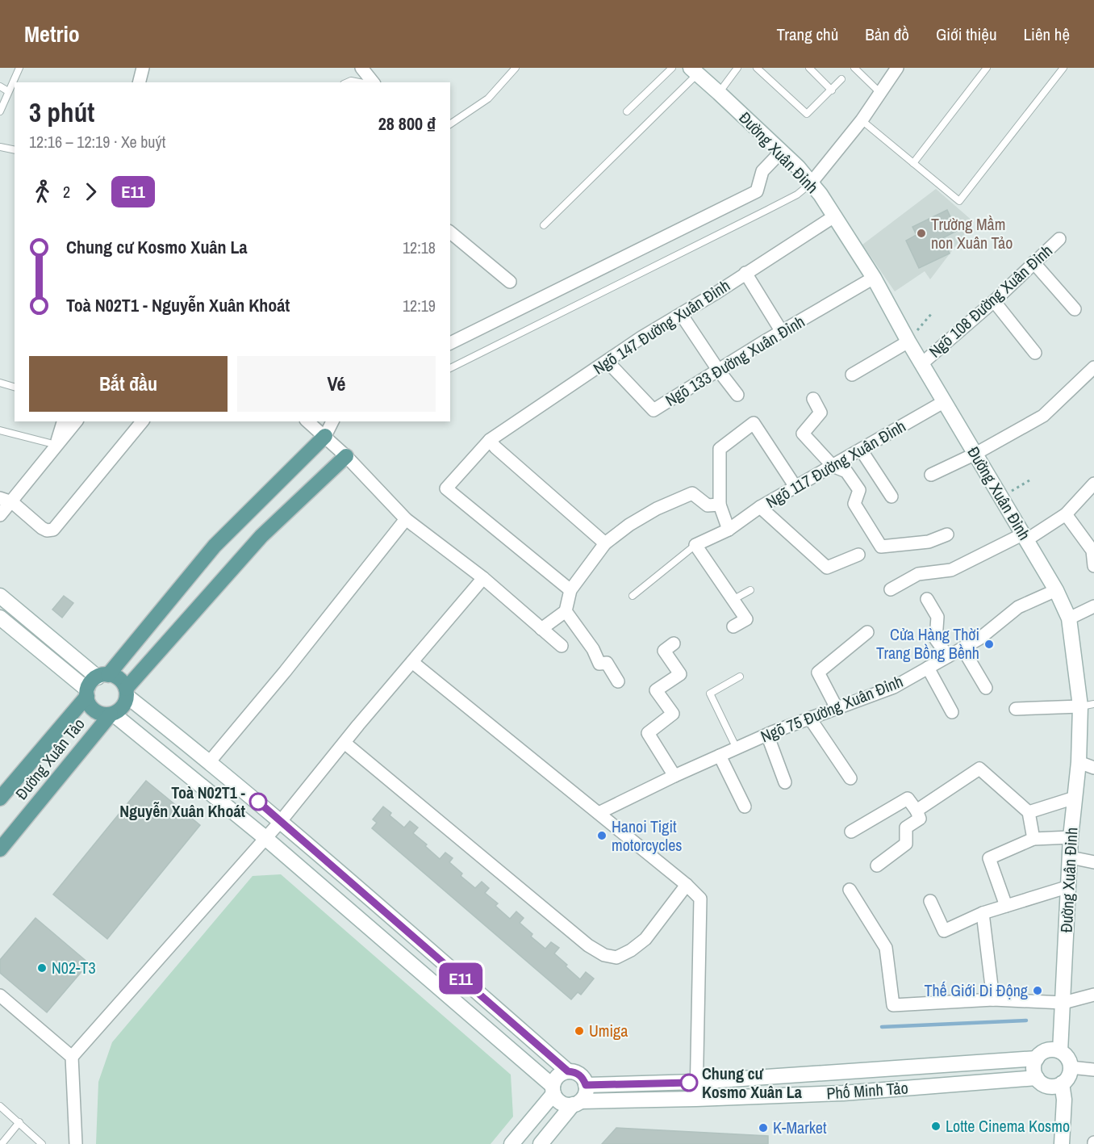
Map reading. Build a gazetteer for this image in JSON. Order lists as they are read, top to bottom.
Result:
{
  "streets": {
    "main road": ["Đường Xuân Tảo"],
    "street": [
      "Đường Xuân Đỉnh",
      "Ngõ 108 Đường Xuân Đỉnh",
      "Ngõ 147 Đường Xuân Đỉnh",
      "Ngõ 133 Đường Xuân Đỉnh",
      "Ngõ 117 Đường Xuân Đỉnh",
      "Ngõ 75 Đường Xuân Đỉnh",
      "Phố Minh Tảo"
    ]
  },
  "crossings": [
    ["Đường Xuân Đỉnh", "Ngõ 108 Đường Xuân Đỉnh"],
    ["Đường Xuân Đỉnh", "Ngõ 147 Đường Xuân Đỉnh"],
    ["Đường Xuân Đỉnh", "Ngõ 133 Đường Xuân Đỉnh"],
    ["Đường Xuân Đỉnh", "Ngõ 117 Đường Xuân Đỉnh"],
    ["Đường Xuân Đỉnh", "Ngõ 75 Đường Xuân Đỉnh"],
    ["Đường Xuân Đỉnh", "Phố Minh Tảo"],
    ["Ngõ 147 Đường Xuân Đỉnh", "Ngõ 133 Đường Xuân Đỉnh"]
  ],
  "places": [
    "Trường Mầm non Xuân Tảo",
    "Cửa Hàng Thời Trang Bồng Bềnh",
    "Toà N02T1 - Nguyễn Xuân Khoát",
    "Hanoi Tigit motorcycles",
    "N02-T3",
    "Thế Giới Di Động",
    "Umiga",
    "Chung cư Kosmo Xuân La",
    "Lotte Cinema Kosmo",
    "K-Market"
  ],
  "lines": ["bus line E11"],
  "page": {
    "header": "Metrio",
    "nav": [
      "Trang chủ",
      "Bản đồ",
      "Giới thiệu",
      "Liên hệ"
    ],
    "on_map": "E11",
    "heading": ["3 phút", "12:16 – 12:19 · Xe buýt", "28 800 ₫"],
    "legs": ["2", "E11"],
    "list": [
      {
        "name": "Chung cư Kosmo Xuân La",
        "value": "12:18"
      },
      {
        "name": "Toà N02T1 - Nguyễn Xuân Khoát",
        "value": "12:19"
      }
    ],
    "buttons": ["Bắt đầu", "Vé"]
  }
}
